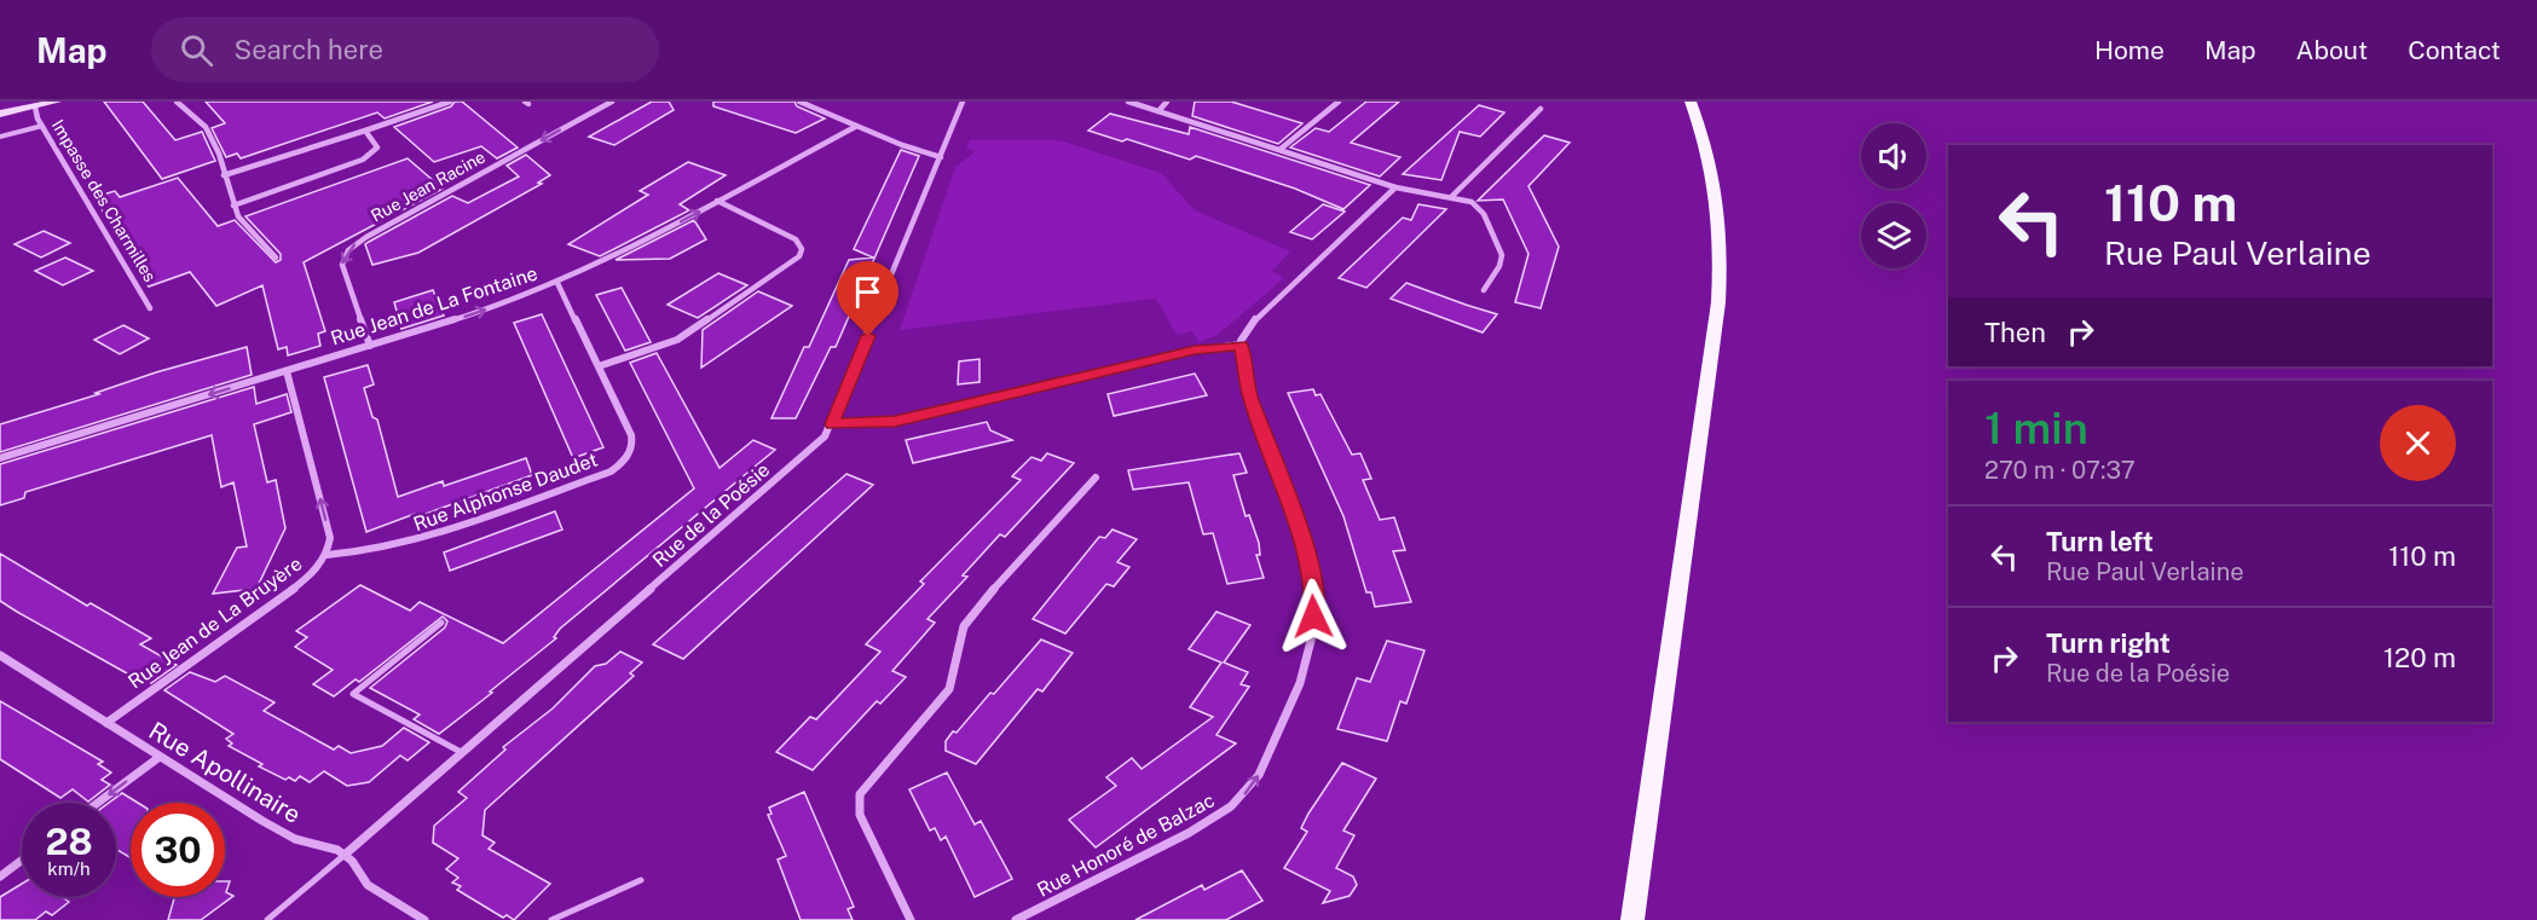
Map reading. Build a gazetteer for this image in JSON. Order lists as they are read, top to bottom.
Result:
{
  "streets": {
    "street": [
      "Rue Jean Racine",
      "Impasse des Charmilles",
      "Rue Jean de La Fontaine",
      "Rue Alphonse Daudet",
      "Rue de la Poésie",
      "Rue Jean de La Bruyère",
      "Rue Apollinaire",
      "Rue Honoré de Balzac"
    ]
  },
  "crossings": [
    ["Rue Jean Racine", "Rue Jean de La Fontaine"],
    ["Rue Jean de La Fontaine", "Rue Alphonse Daudet"],
    ["Rue Jean de La Fontaine", "Rue Jean de La Bruyère"],
    ["Rue Alphonse Daudet", "Rue Jean de La Bruyère"],
    ["Rue de la Poésie", "Rue Apollinaire"],
    ["Rue Jean de La Bruyère", "Rue Apollinaire"]
  ],
  "one_way": ["Rue Jean Racine", "Rue Jean de La Bruyère", "Rue Honoré de Balzac"],
  "page": {
    "header": "Map",
    "search": "Search here",
    "nav": [
      "Home",
      "Map",
      "About",
      "Contact"
    ],
    "turn": ["110 m", "Rue Paul Verlaine"],
    "then": "Then",
    "heading": ["1 min", "270 m · 07:37"],
    "list": [
      {
        "name": "Turn left",
        "note": "Rue Paul Verlaine",
        "value": "110 m"
      },
      {
        "name": "Turn right",
        "note": "Rue de la Poésie",
        "value": "120 m"
      }
    ],
    "speed": "28 km/h",
    "limit": "30"
  }
}
